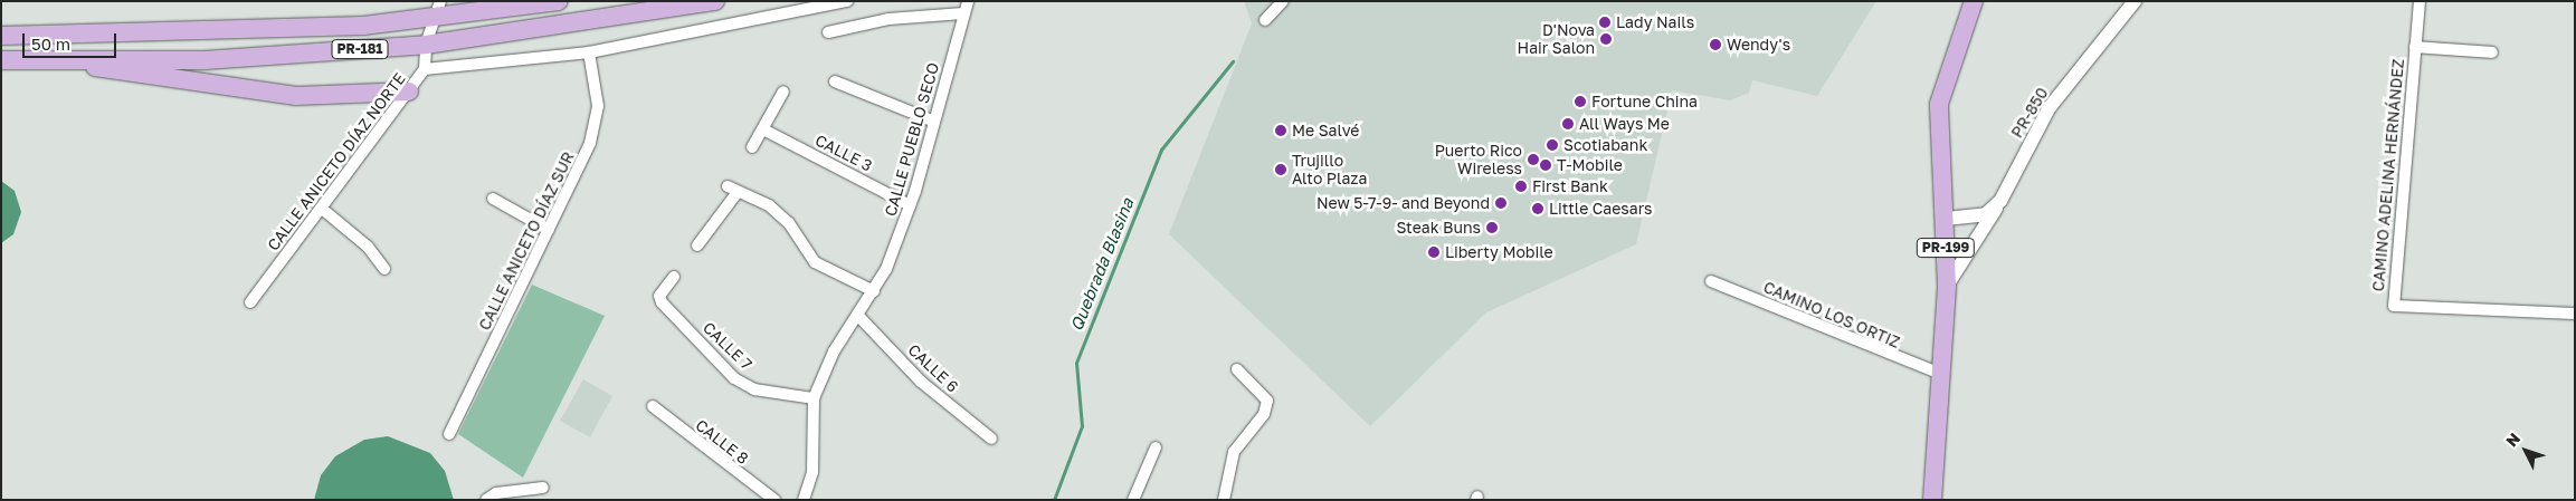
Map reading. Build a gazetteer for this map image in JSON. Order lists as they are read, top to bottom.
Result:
{
  "streets": {
    "main road": ["PR-181", "PR-199"],
    "street": [
      "PR-850",
      "CALLE PUEBLO SECO",
      "CALLE 3",
      "CALLE ANICETO DÍAZ NORTE",
      "CAMINO ADELINA HERNÁNDEZ",
      "CALLE ANICETO DÍAZ SUR",
      "CAMINO LOS ORTIZ",
      "CALLE 7",
      "CALLE 6",
      "CALLE 8"
    ]
  },
  "crossings": [
    ["PR-181", "CALLE ANICETO DÍAZ NORTE"],
    ["PR-850", "PR-199"],
    ["CALLE PUEBLO SECO", "CALLE 3"],
    ["CALLE PUEBLO SECO", "CALLE 7"],
    ["CALLE PUEBLO SECO", "CALLE 6"],
    ["PR-199", "CAMINO LOS ORTIZ"]
  ],
  "water": ["Quebrada Blasina"],
  "places": [
    "Lady Nails",
    "D'Nova Hair Salon",
    "Wendy's",
    "Fortune China",
    "All Ways Me",
    "Me Salvé",
    "Scotiabank",
    "Puerto Rico Wireless",
    "T-Mobile",
    "Trujillo Alto Plaza",
    "First Bank",
    "New 5-7-9- and Beyond",
    "Little Caesars",
    "Steak Buns",
    "Liberty Mobile"
  ],
  "scale_bar": "50 m",
  "north": "top left"
}
